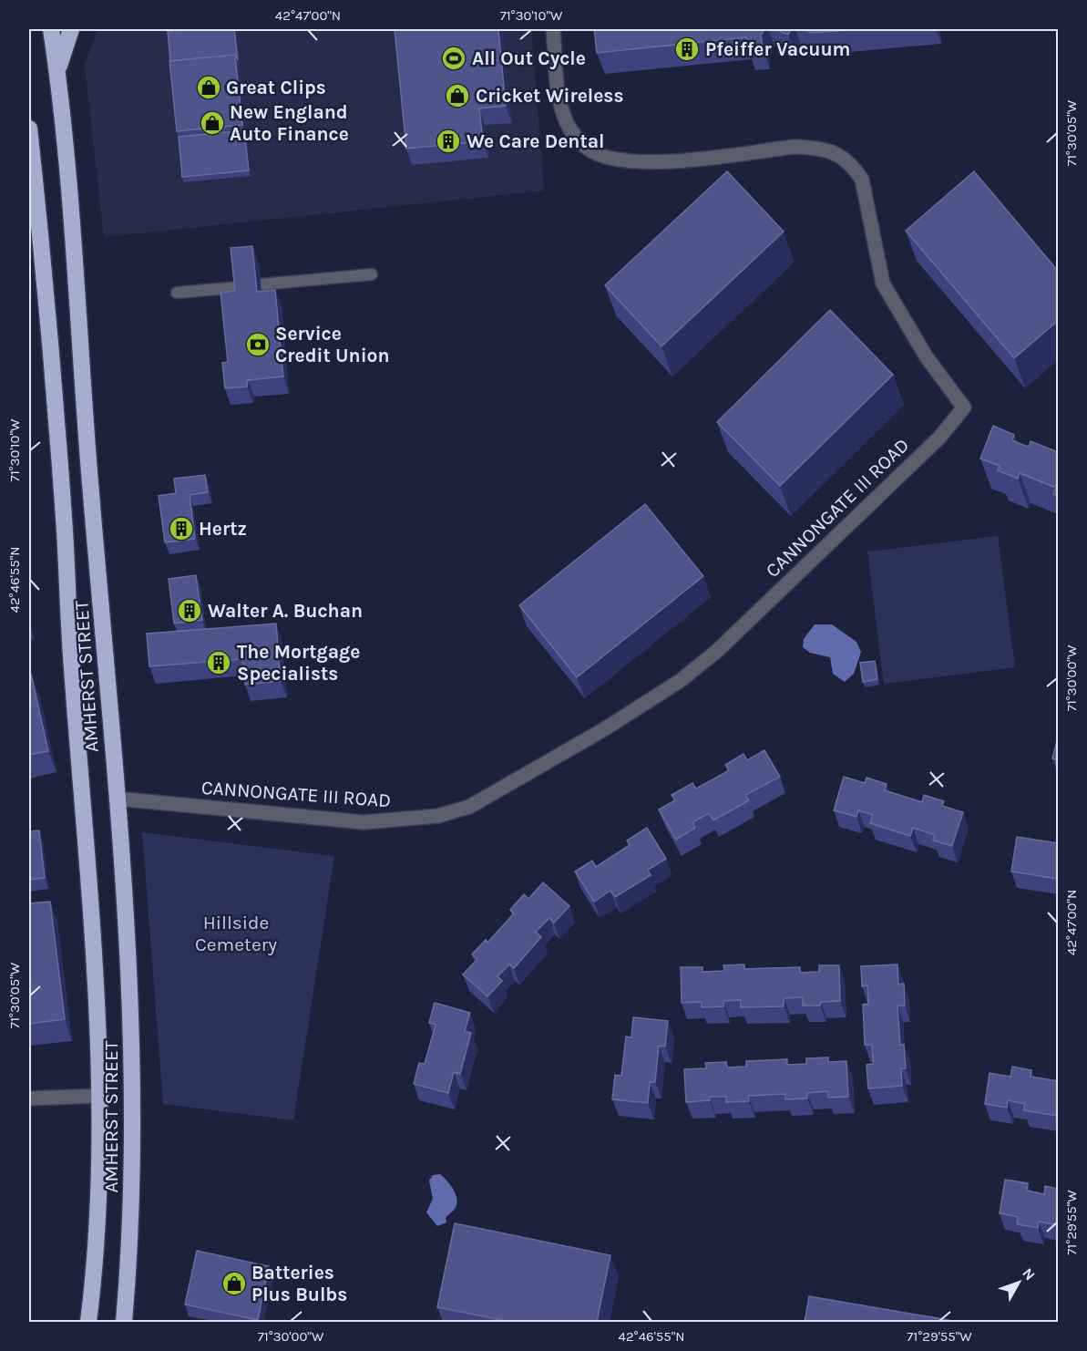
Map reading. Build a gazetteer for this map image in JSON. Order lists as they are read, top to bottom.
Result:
{
  "streets": {
    "highway": ["AMHERST STREET"],
    "street": ["CANNONGATE III ROAD"]
  },
  "crossings": [
    ["CANNONGATE III ROAD", "AMHERST STREET"]
  ],
  "parks": ["Hillside Cemetery"],
  "places": {
    "building": [
      "Pfeiffer Vacuum",
      "We Care Dental",
      "Hertz",
      "Walter A. Buchan",
      "The Mortgage Specialists"
    ],
    "sports": ["All Out Cycle"],
    "shop": [
      "Great Clips",
      "Cricket Wireless",
      "New England Auto Finance",
      "Batteries Plus Bulbs"
    ],
    "bank": ["Service Credit Union"]
  },
  "north": "top right",
  "coordinates": [
    "42°47'00\"N",
    "71°30'10\"W",
    "71°30'05\"W",
    "42°46'55\"N",
    "71°30'00\"W",
    "71°29'55\"W"
  ]
}
